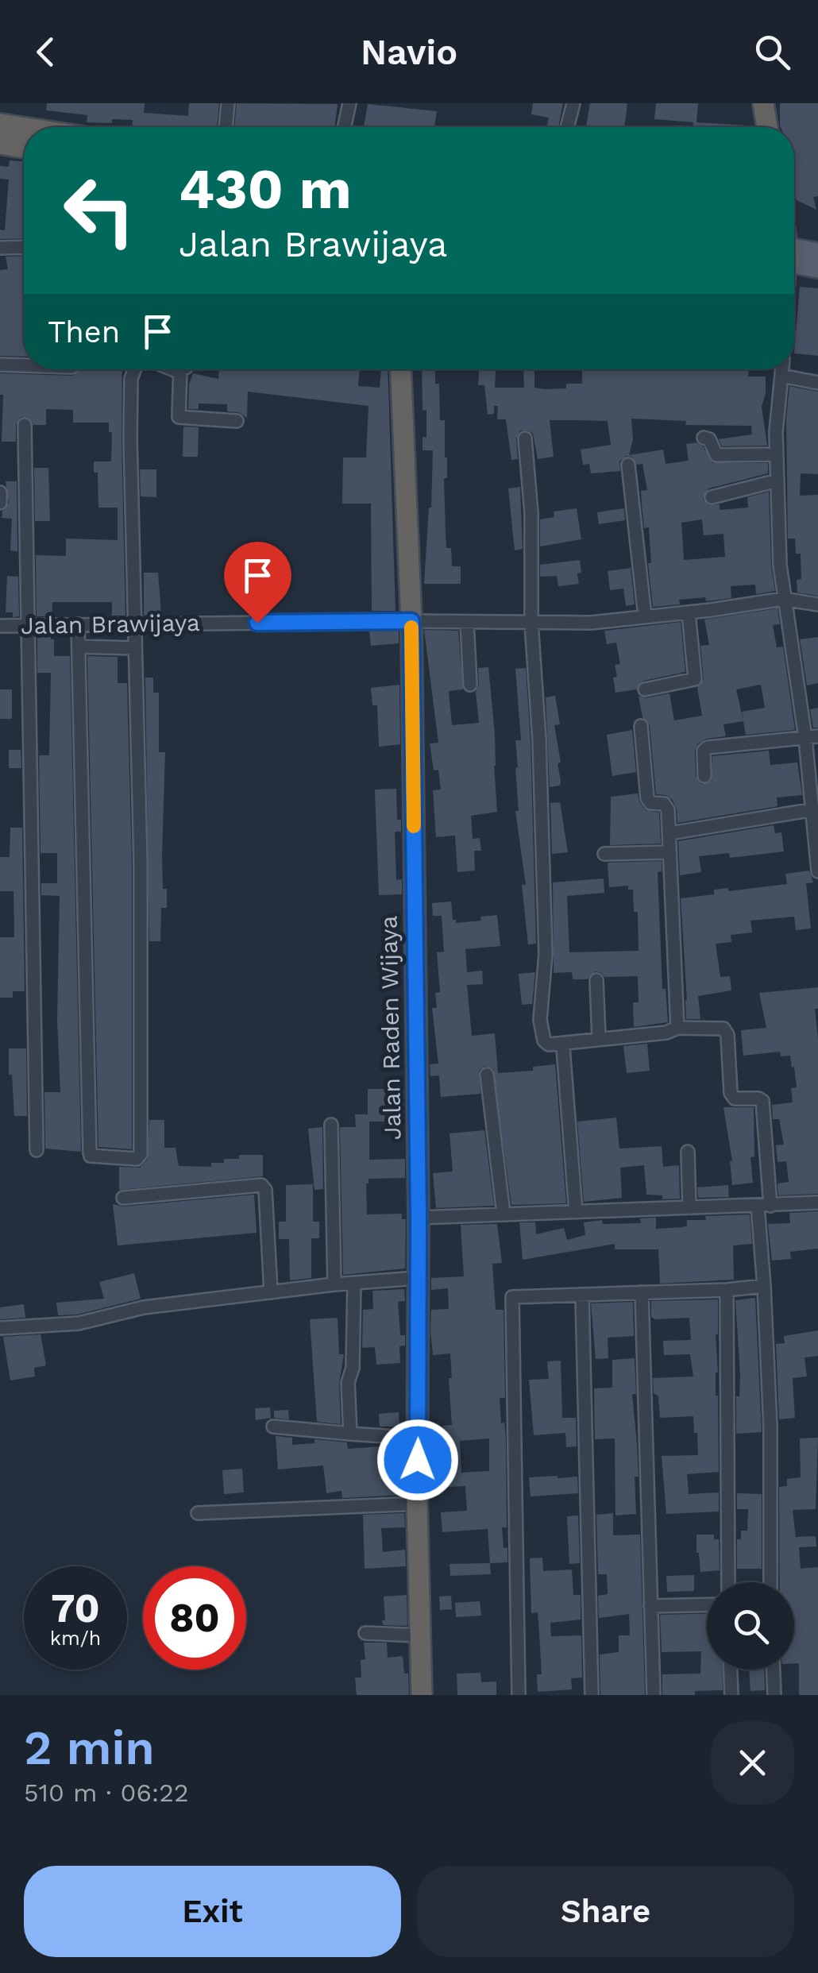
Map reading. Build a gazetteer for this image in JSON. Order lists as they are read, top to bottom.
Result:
{
  "streets": {
    "highway": ["Jalan Raden Wijaya"],
    "street": ["Jalan Brawijaya"]
  },
  "crossings": [
    ["Jalan Brawijaya", "Jalan Raden Wijaya"]
  ],
  "page": {
    "header": "Navio",
    "turn": ["430 m", "Jalan Brawijaya"],
    "then": "Then",
    "speed": "70 km/h",
    "limit": "80",
    "heading": ["2 min", "510 m · 06:22"],
    "buttons": ["Exit", "Share"]
  }
}
